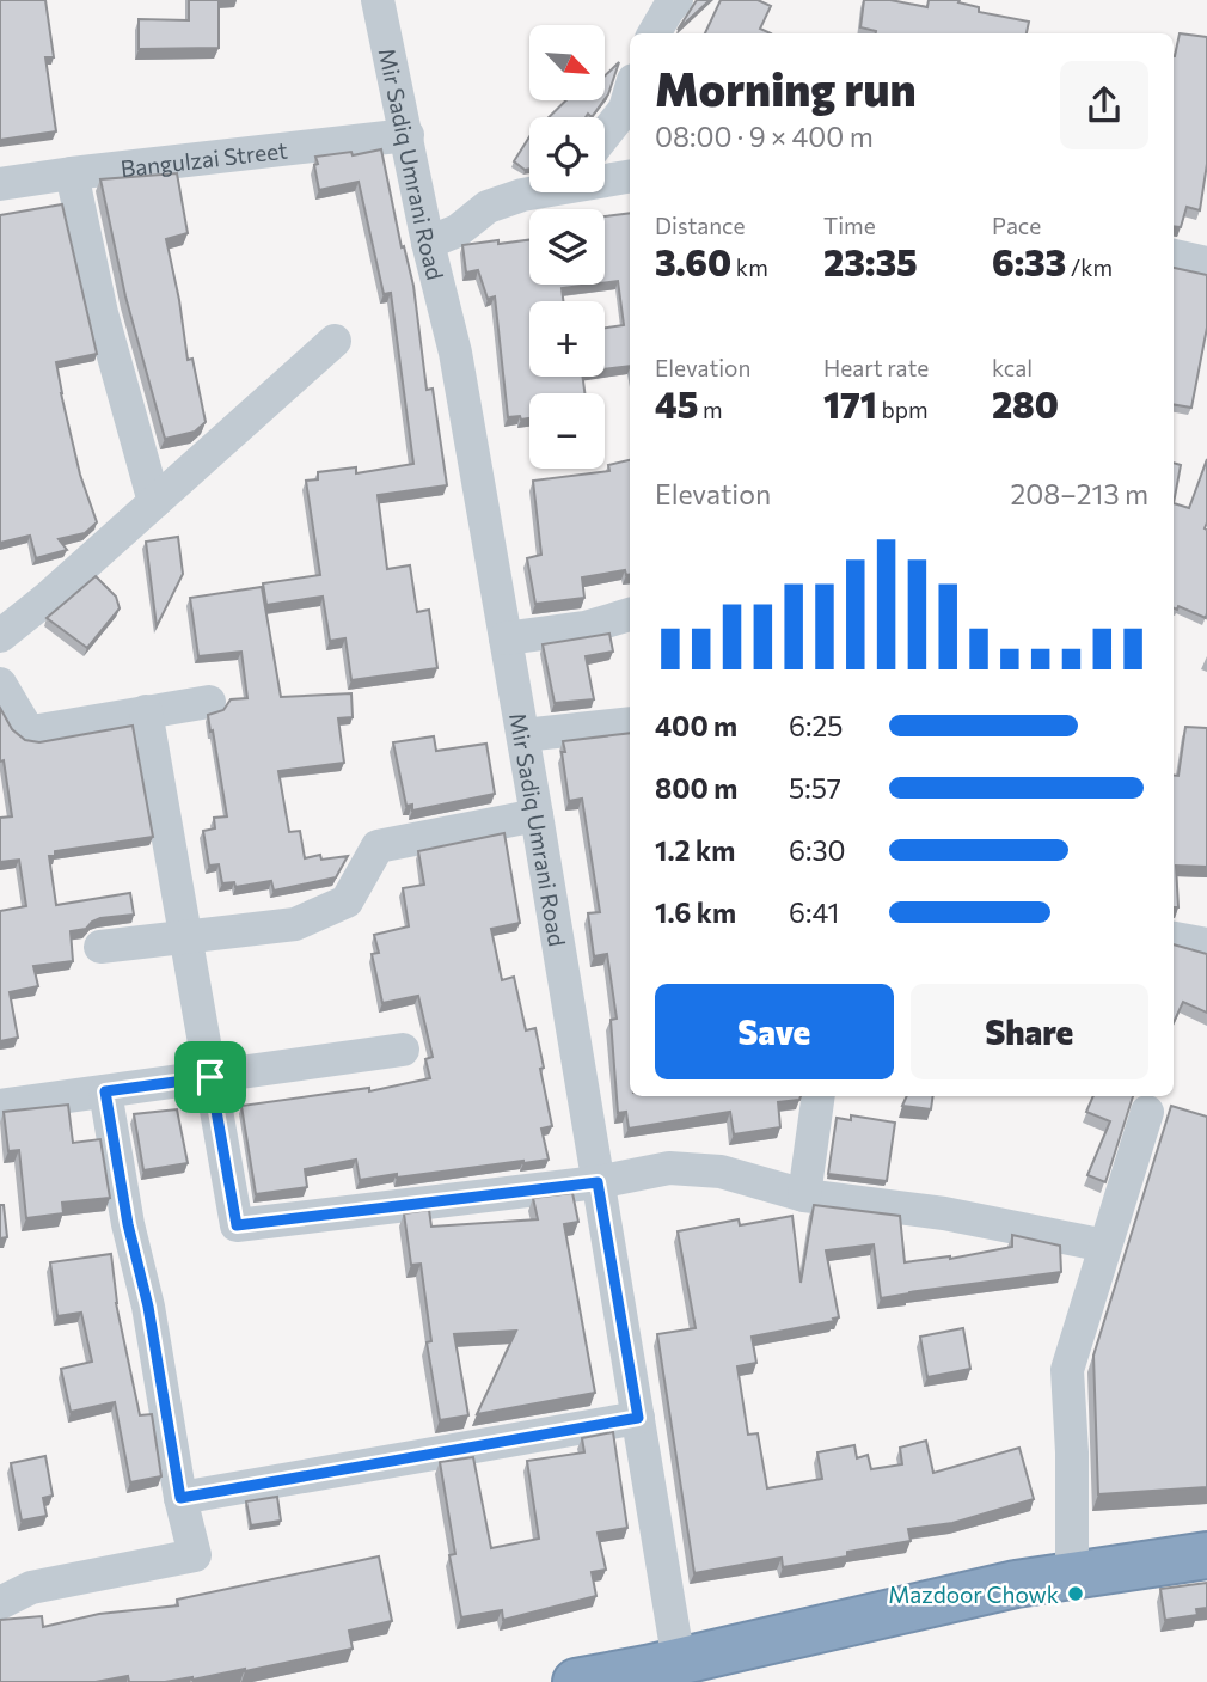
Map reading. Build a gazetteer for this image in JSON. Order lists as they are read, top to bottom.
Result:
{
  "streets": {
    "street": ["Bangulzai Street", "Mir Sadiq Umrani Road"]
  },
  "crossings": [
    ["Bangulzai Street", "Mir Sadiq Umrani Road"]
  ],
  "places": ["Mazdoor Chowk"],
  "north": "bottom right",
  "page": {
    "map_buttons": ["+", "−"],
    "heading": ["Morning run", "08:00 · 9 × 400 m"],
    "stats": [
      ["Distance", "3.60 km"],
      ["Time", "23:35"],
      ["Pace", "6:33 /km"],
      ["Elevation", "45 m"],
      ["Heart rate", "171 bpm"],
      ["kcal", "280"]
    ],
    "chart": ["Elevation", "208–213 m"],
    "list": [
      {
        "name": "400 m",
        "note": "6:25"
      },
      {
        "name": "800 m",
        "note": "5:57"
      },
      {
        "name": "1.2 km",
        "note": "6:30"
      },
      {
        "name": "1.6 km",
        "note": "6:41"
      }
    ],
    "buttons": ["Save", "Share"]
  }
}
